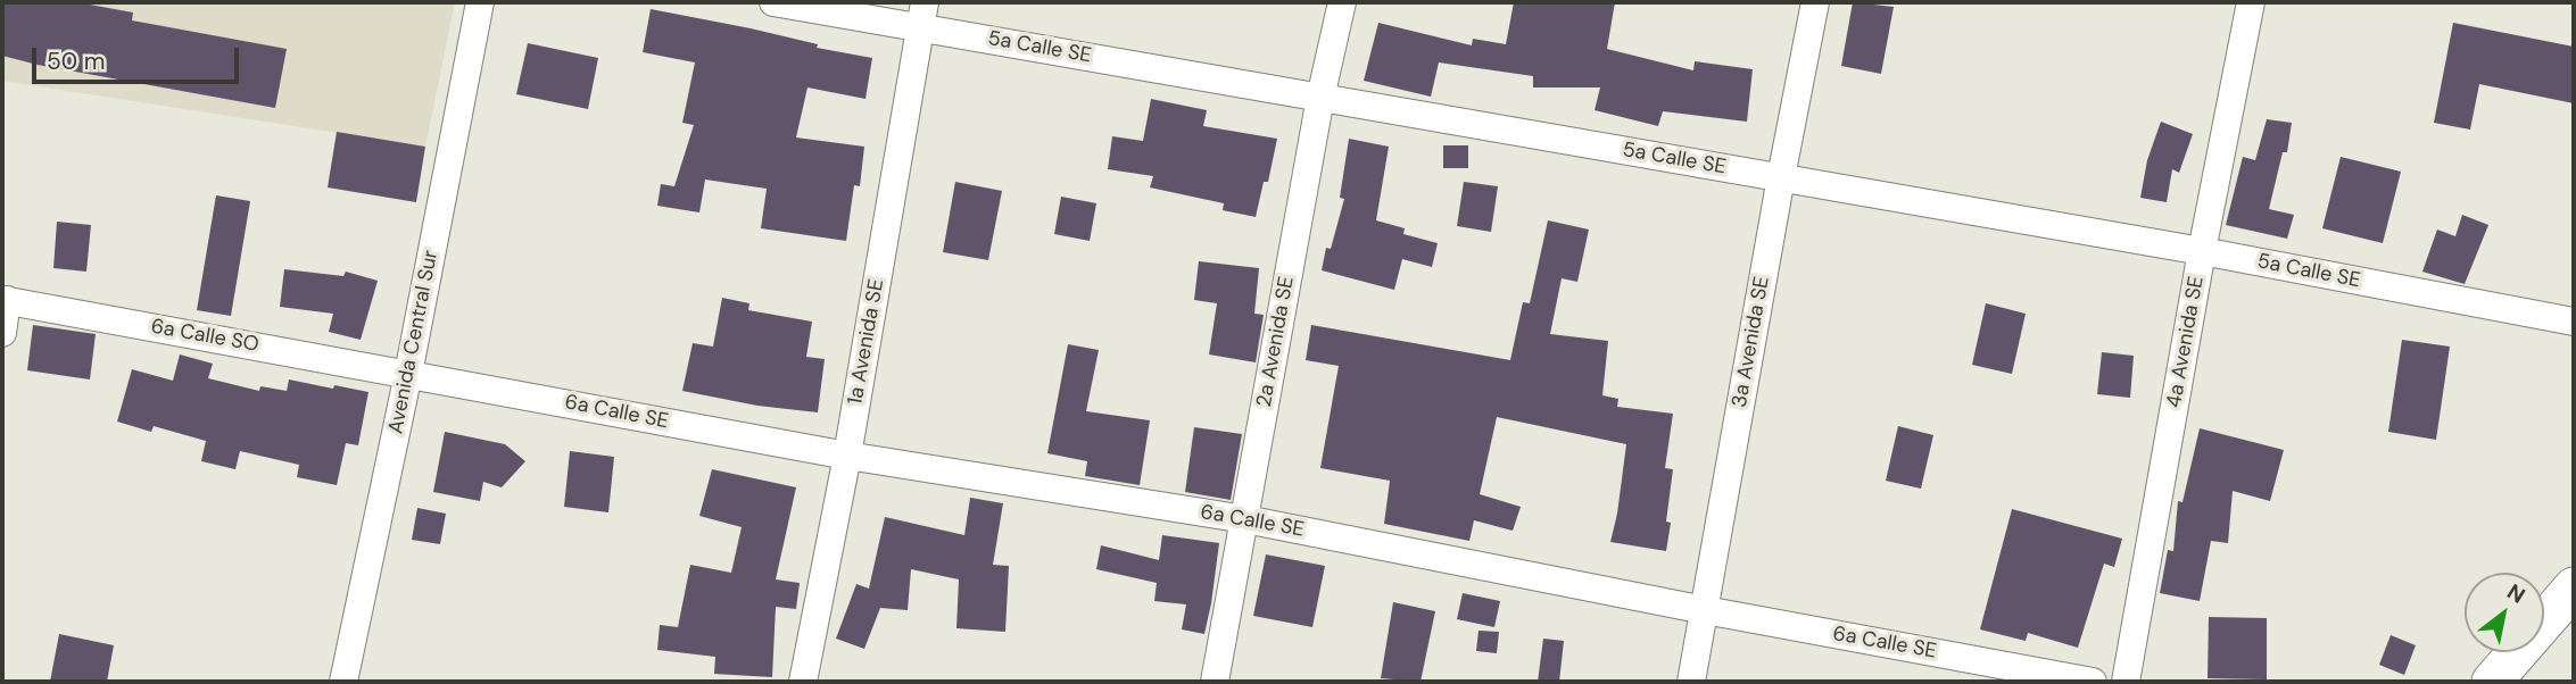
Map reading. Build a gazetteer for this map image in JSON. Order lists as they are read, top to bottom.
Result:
{
  "streets": {
    "street": [
      "5a Calle SE",
      "6a Calle SO",
      "Avenida Central Sur",
      "1a Avenida SE",
      "2a Avenida SE",
      "3a Avenida SE",
      "4a Avenida SE",
      "6a Calle SE"
    ]
  },
  "crossings": [
    ["5a Calle SE", "1a Avenida SE"],
    ["5a Calle SE", "2a Avenida SE"],
    ["5a Calle SE", "3a Avenida SE"],
    ["5a Calle SE", "4a Avenida SE"],
    ["6a Calle SO", "Avenida Central Sur"],
    ["6a Calle SO", "6a Calle SE"],
    ["Avenida Central Sur", "6a Calle SE"],
    ["1a Avenida SE", "6a Calle SE"],
    ["2a Avenida SE", "6a Calle SE"],
    ["3a Avenida SE", "6a Calle SE"]
  ],
  "scale_bar": "50 m",
  "north": "top right"
}
